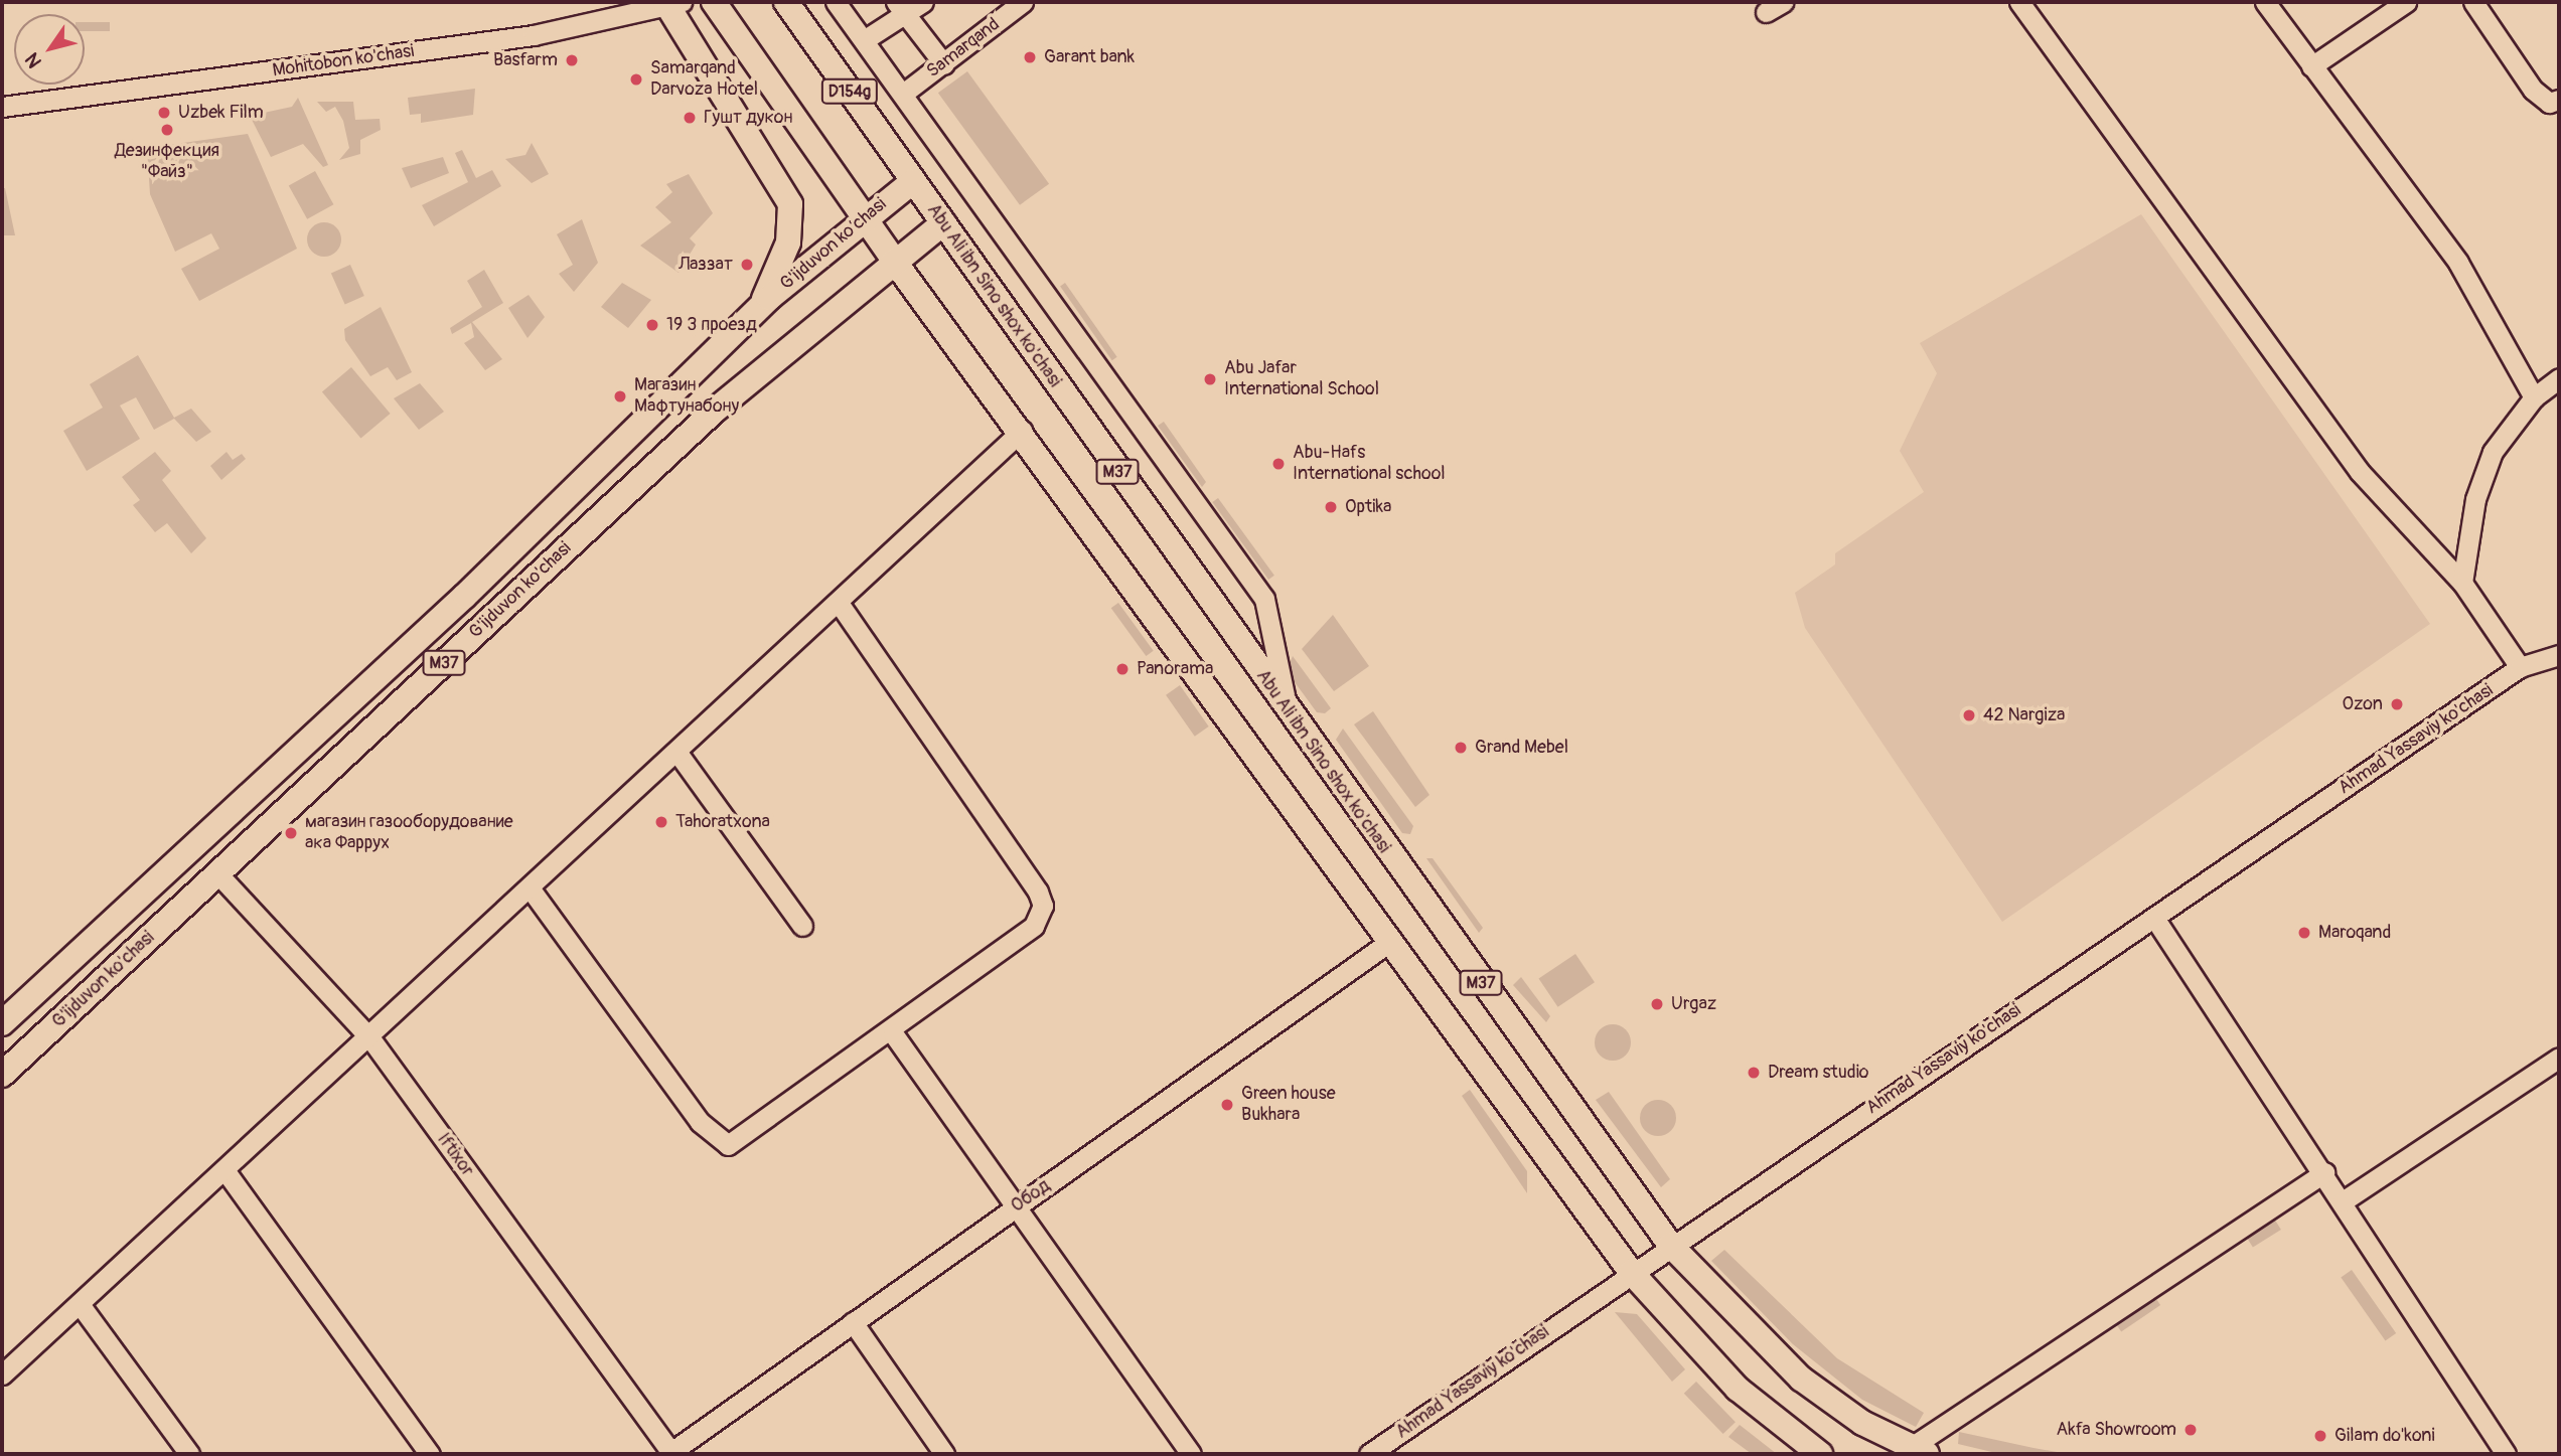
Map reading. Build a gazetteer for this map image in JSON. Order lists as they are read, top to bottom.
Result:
{
  "streets": {
    "main road": [
      "D154g",
      "G'ijduvon ko‘chasi",
      "Abu Ali ibn Sino shox ko'chasi",
      "M37",
      "G'ijduvon ko'chasi"
    ],
    "street": [
      "Samarqand",
      "Mohitobon ko'chasi",
      "Ahmad Yassaviy ko'chasi",
      "Iftixor",
      "Обод"
    ]
  },
  "crossings": [
    ["G'ijduvon ko‘chasi", "Abu Ali ibn Sino shox ko'chasi"],
    ["G'ijduvon ko‘chasi", "M37"],
    ["G'ijduvon ko‘chasi", "G'ijduvon ko'chasi"],
    ["Abu Ali ibn Sino shox ko'chasi", "M37"],
    ["Abu Ali ibn Sino shox ko'chasi", "Ahmad Yassaviy ko'chasi"],
    ["M37", "G'ijduvon ko'chasi"],
    ["M37", "Ahmad Yassaviy ko'chasi"],
    ["M37", "Обод"],
    ["G'ijduvon ko'chasi", "Iftixor"],
    ["Iftixor", "Обод"]
  ],
  "places": [
    "Garant bank",
    "Basfarm",
    "Samarqand Darvoza Hotel",
    "Uzbek Film",
    "Гушт дукон",
    "Дезинфекция \"Файз\"",
    "Лаззат",
    "19 3 проезд",
    "Abu Jafar International School",
    "Магазин Мафтунабону",
    "Abu-Hafs International school",
    "Optika",
    "Panorama",
    "Ozon",
    "42 Nargiza",
    "Grand Mebel",
    "Tahoratxona",
    "магазин газооборудование ака Фаррух",
    "Maroqand",
    "Urgaz",
    "Dream studio",
    "Green house Bukhara",
    "Akfa Showroom",
    "Gilam do'koni"
  ],
  "north": "bottom left"
}
